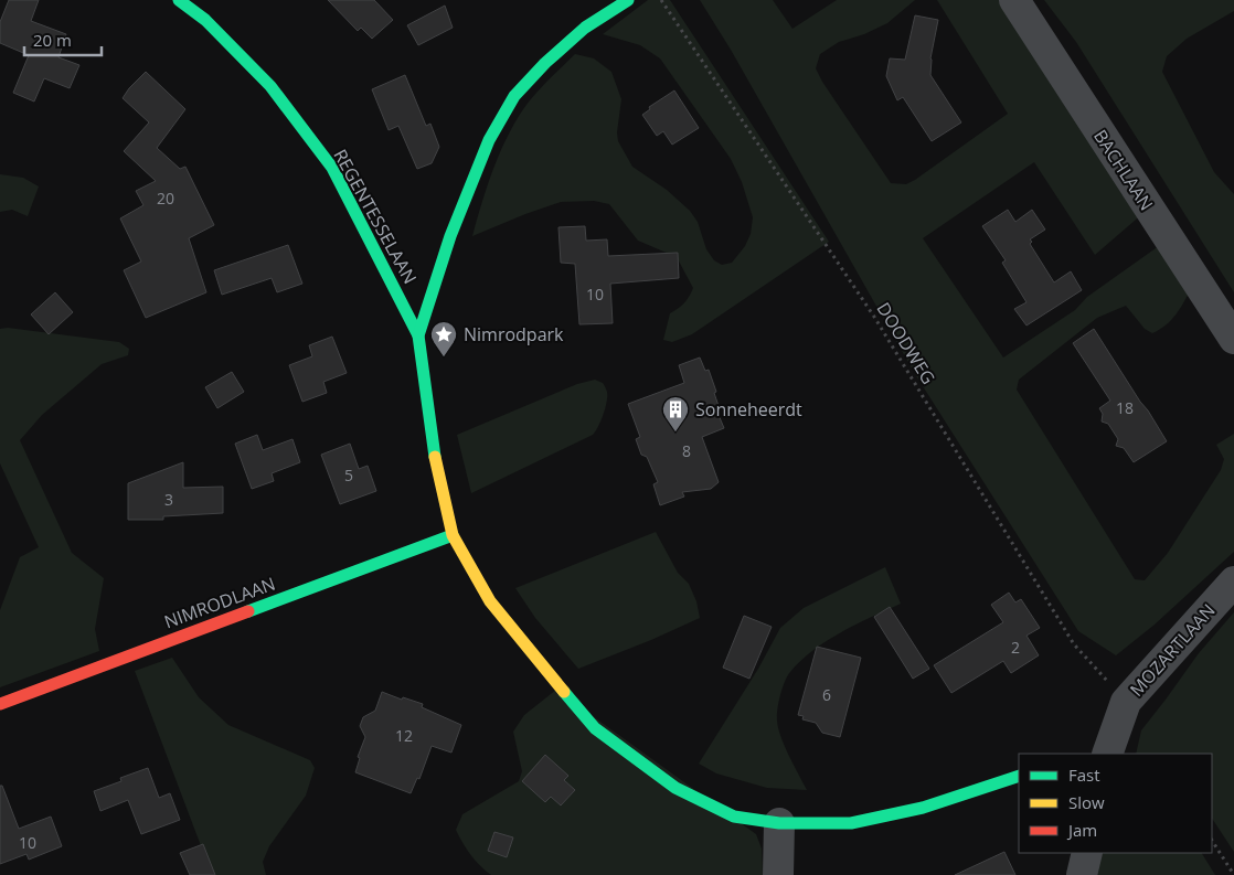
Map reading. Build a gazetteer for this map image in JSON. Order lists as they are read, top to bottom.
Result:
{
  "streets": {
    "street": [
      "BACHLAAN",
      "REGENTESSELAAN",
      "NIMRODLAAN",
      "MOZARTLAAN"
    ],
    "path": ["DOODWEG"]
  },
  "crossings": [
    ["DOODWEG", "MOZARTLAAN"]
  ],
  "places": {
    "place": ["Nimrodpark"],
    "building": ["Sonneheerdt"]
  },
  "house_numbers": [
    "20",
    "10",
    "18",
    "8",
    "5",
    "3",
    "2",
    "6",
    "12",
    "10"
  ],
  "legend": ["Fast", "Slow", "Jam"],
  "scale_bar": "20 m"
}
